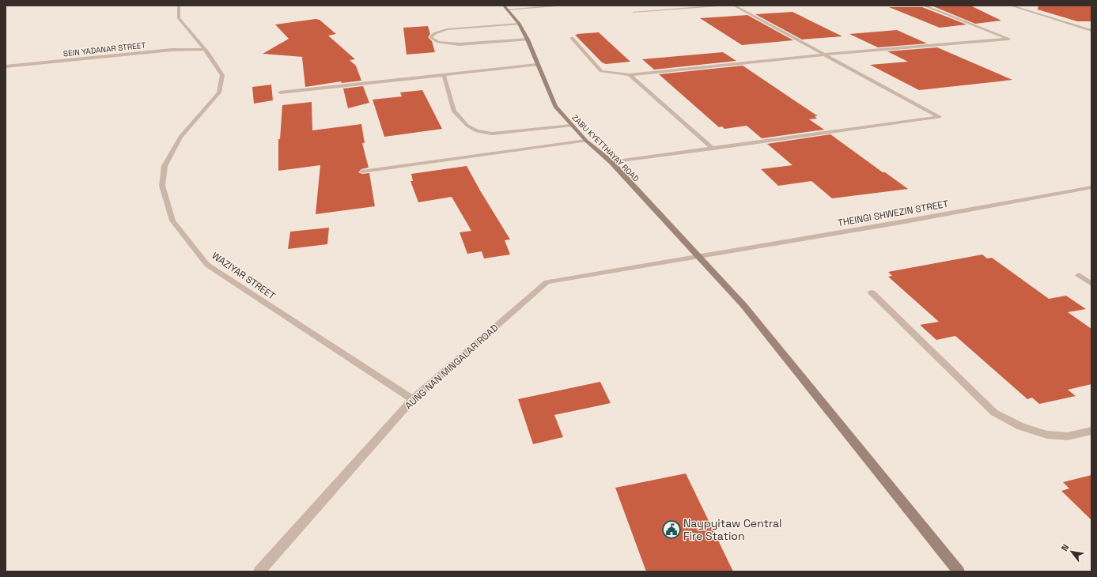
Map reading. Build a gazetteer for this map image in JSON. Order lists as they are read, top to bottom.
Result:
{
  "streets": {
    "main road": ["ZABU KYETTHAYAY ROAD"],
    "street": [
      "SEIN YADANAR STREET",
      "THEINGI SHWEZIN STREET",
      "WAZIYAR STREET",
      "AUNG NAN MINGALAR ROAD"
    ]
  },
  "crossings": [
    ["SEIN YADANAR STREET", "WAZIYAR STREET"],
    ["ZABU KYETTHAYAY ROAD", "THEINGI SHWEZIN STREET"],
    ["ZABU KYETTHAYAY ROAD", "AUNG NAN MINGALAR ROAD"],
    ["THEINGI SHWEZIN STREET", "AUNG NAN MINGALAR ROAD"],
    ["WAZIYAR STREET", "AUNG NAN MINGALAR ROAD"]
  ],
  "places": {
    "public building": ["Naypyitaw Central Fire Station"]
  },
  "north": "top left"
}
